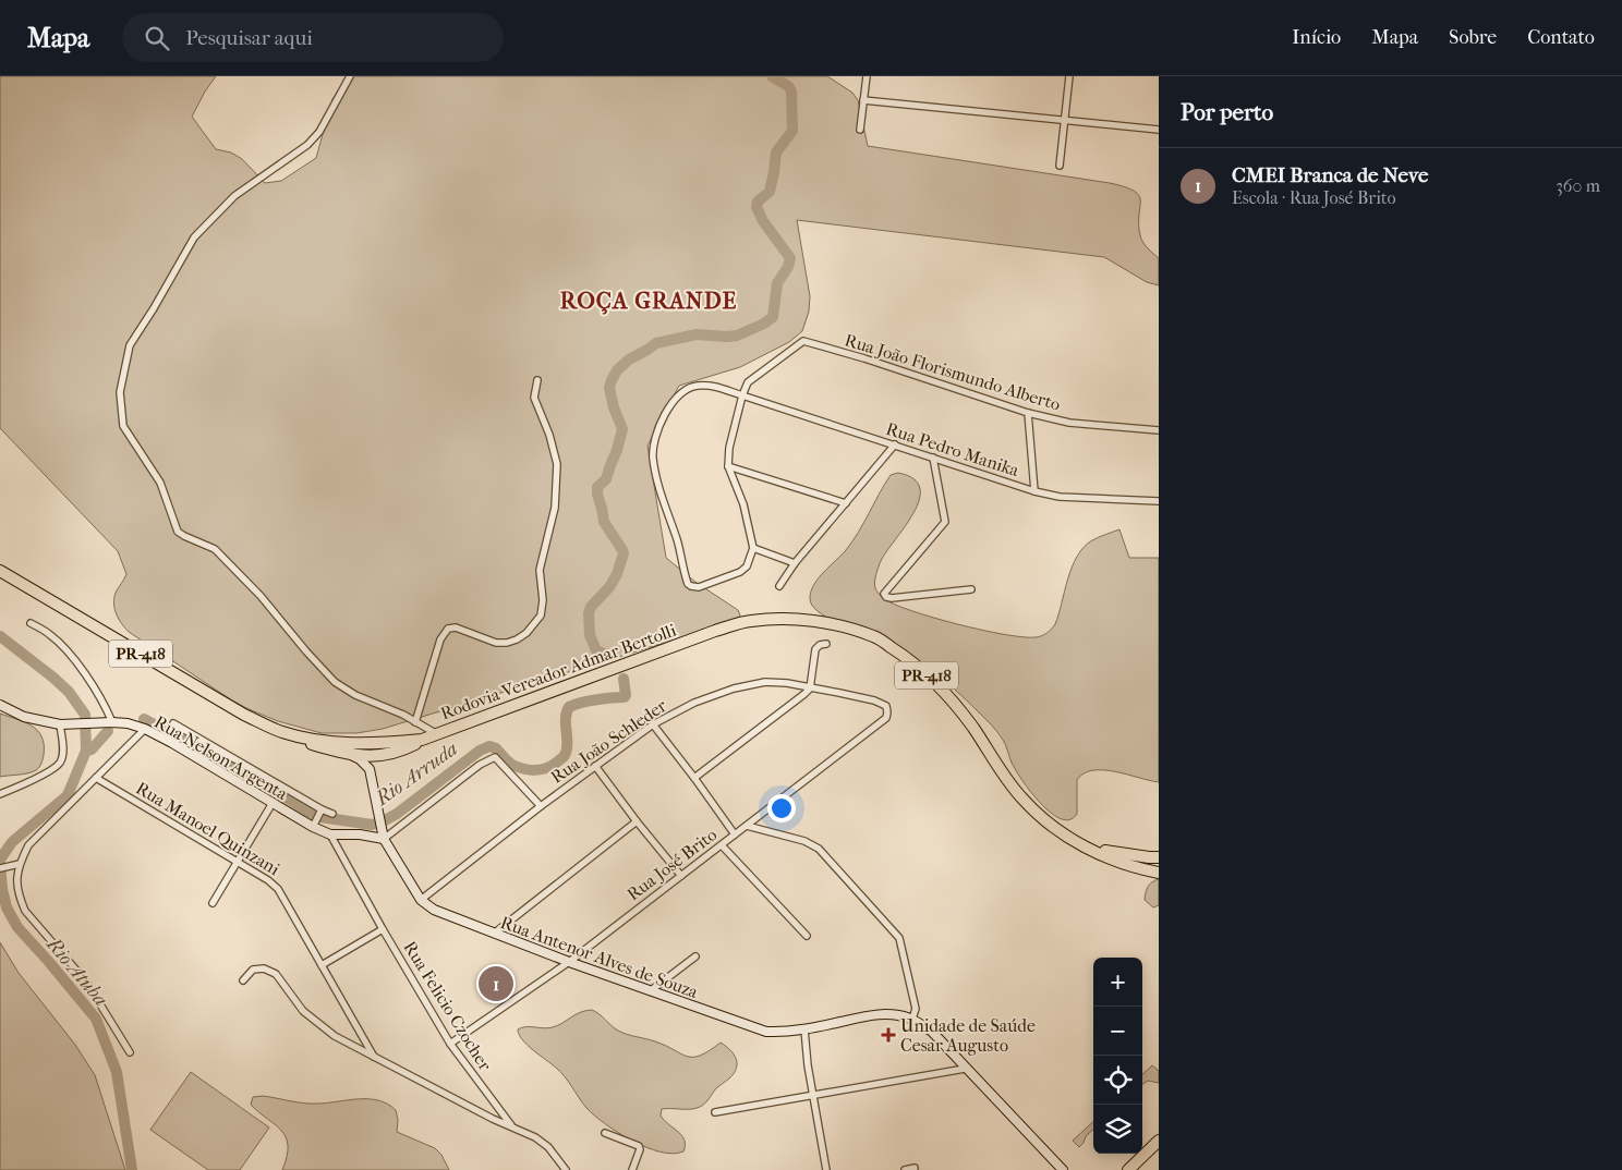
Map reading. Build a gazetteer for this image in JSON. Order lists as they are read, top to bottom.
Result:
{
  "streets": {
    "highway": ["PR-418", "Rodovia Vereador Admar Bertolli"],
    "main road": ["Rua Nelson Argenta", "Rua Antenor Alves de Souza"],
    "street": [
      "Rua João Florismundo Alberto",
      "Rua Pedro Manika",
      "Rua João Schleder",
      "Rua Manoel Quinzani",
      "Rua José Brito",
      "Rua Felicio Czocher"
    ]
  },
  "crossings": [
    ["Rua João Florismundo Alberto", "Rua Pedro Manika"],
    ["Rua João Schleder", "Rua José Brito"],
    ["Rua João Schleder", "Rua Antenor Alves de Souza"],
    ["Rua Nelson Argenta", "Rua Antenor Alves de Souza"],
    ["Rua Nelson Argenta", "Rua Felicio Czocher"],
    ["Rua José Brito", "Rua Antenor Alves de Souza"],
    ["Rua José Brito", "Rua Felicio Czocher"]
  ],
  "districts": ["ROÇA GRANDE"],
  "water": ["Rio Arruda", "Rio Atuba"],
  "places": {
    "health": ["Unidade de Saúde Cesar Augusto"]
  },
  "page": {
    "header": "Mapa",
    "search": "Pesquisar aqui",
    "nav": [
      "Início",
      "Mapa",
      "Sobre",
      "Contato"
    ],
    "heading": "Por perto",
    "list": [
      {
        "mark": "1",
        "name": "CMEI Branca de Neve",
        "note": "Escola · Rua José Brito",
        "value": "360 m"
      }
    ],
    "map_buttons": ["+", "−"],
    "pins": "1"
  }
}
